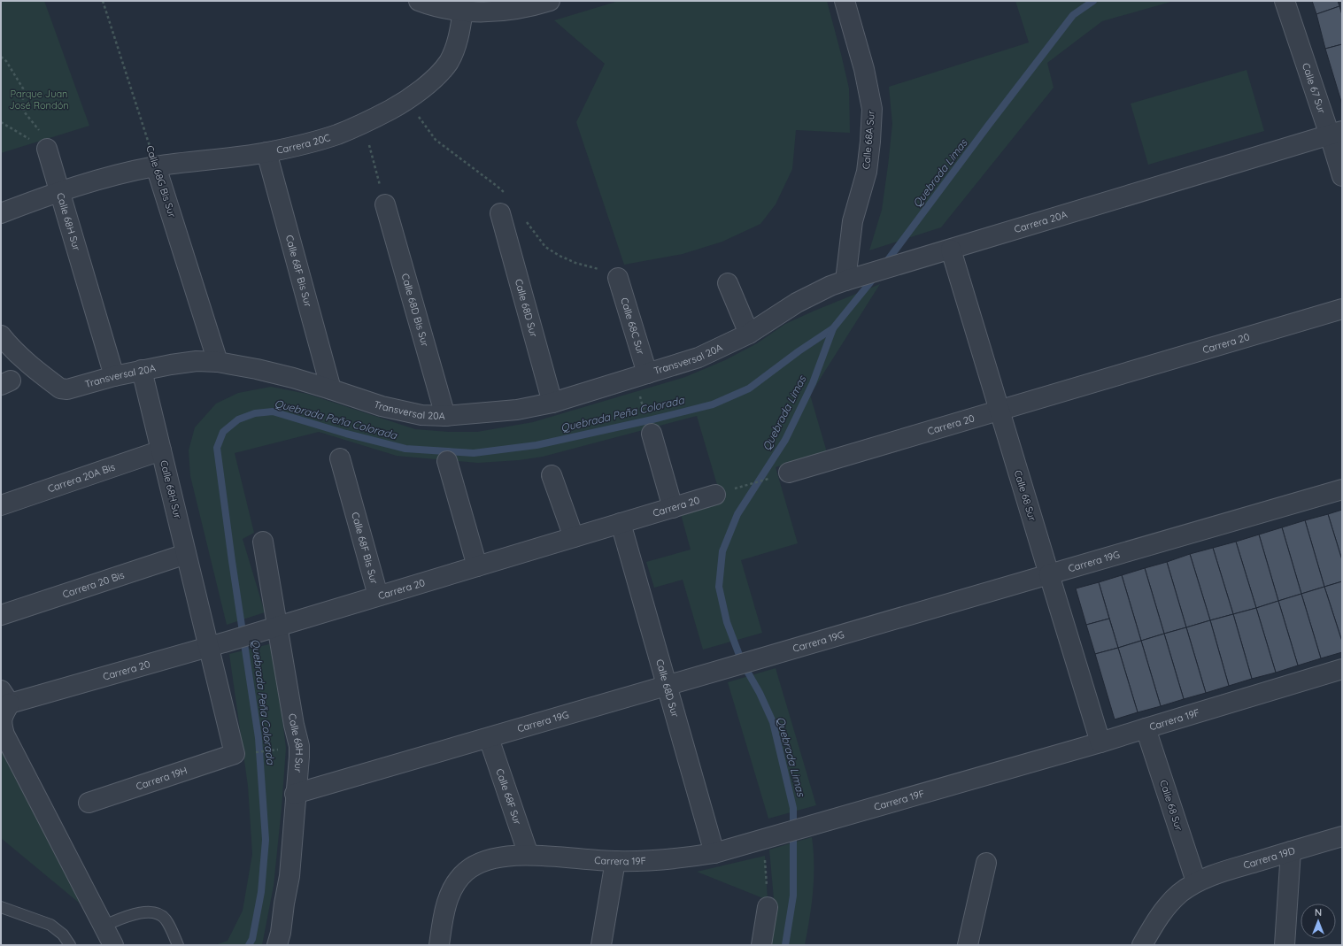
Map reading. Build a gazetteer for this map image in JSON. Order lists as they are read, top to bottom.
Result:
{
  "streets": {
    "street": [
      "Calle 67 Sur",
      "Calle 68A Sur",
      "Carrera 20C",
      "Calle 68G Bis Sur",
      "Calle 68H Sur",
      "Carrera 20A",
      "Calle 68F Bis Sur",
      "Calle 68D Sur",
      "Calle 68D Bis Sur",
      "Calle 68C Sur",
      "Carrera 20",
      "Transversal 20A",
      "Carrera 20A Bis",
      "Calle 68 Sur",
      "Carrera 19G",
      "Carrera 20 Bis",
      "Carrera 19F",
      "Carrera 19H",
      "Calle 68F Sur",
      "Carrera 19D"
    ]
  },
  "crossings": [
    ["Calle 67 Sur", "Carrera 20A"],
    ["Calle 68A Sur", "Carrera 20A"],
    ["Carrera 20C", "Calle 68G Bis Sur"],
    ["Carrera 20C", "Calle 68H Sur"],
    ["Carrera 20C", "Calle 68F Bis Sur"],
    ["Calle 68G Bis Sur", "Transversal 20A"],
    ["Calle 68H Sur", "Carrera 20"],
    ["Calle 68H Sur", "Transversal 20A"],
    ["Calle 68H Sur", "Carrera 20A Bis"],
    ["Calle 68H Sur", "Carrera 19G"],
    ["Calle 68H Sur", "Carrera 20 Bis"],
    ["Calle 68H Sur", "Carrera 19H"],
    ["Carrera 20A", "Transversal 20A"],
    ["Carrera 20A", "Calle 68 Sur"],
    ["Calle 68F Bis Sur", "Carrera 20"],
    ["Calle 68F Bis Sur", "Transversal 20A"],
    ["Calle 68D Sur", "Carrera 20"],
    ["Calle 68D Sur", "Transversal 20A"],
    ["Calle 68D Sur", "Carrera 19G"],
    ["Calle 68D Sur", "Carrera 19F"],
    ["Calle 68D Bis Sur", "Transversal 20A"],
    ["Calle 68C Sur", "Transversal 20A"],
    ["Carrera 20", "Calle 68 Sur"],
    ["Calle 68 Sur", "Carrera 19G"],
    ["Calle 68 Sur", "Carrera 19F"],
    ["Calle 68 Sur", "Carrera 19D"],
    ["Carrera 19G", "Calle 68F Sur"],
    ["Carrera 19F", "Calle 68F Sur"]
  ],
  "water": ["Quebrada Limas", "Quebrada Peña Colorada"],
  "parks": ["Parque Juan José Rondón"],
  "north": "top"
}
